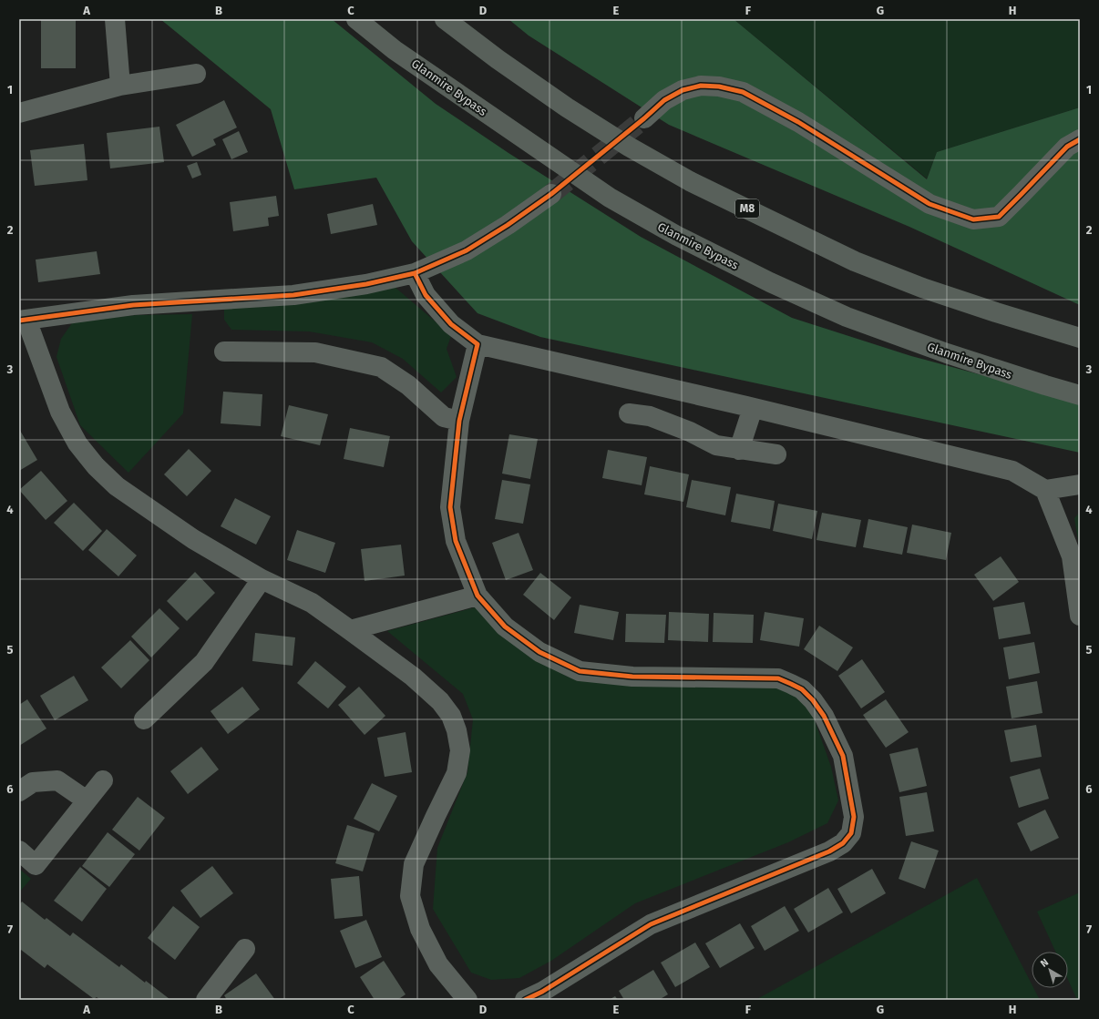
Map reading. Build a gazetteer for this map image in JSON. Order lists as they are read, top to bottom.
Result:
{
  "streets": {
    "highway": ["Glanmire Bypass", "M8"]
  },
  "north": "top left",
  "grid": {
    "columns": [
      "A",
      "B",
      "C",
      "D",
      "E",
      "F",
      "G",
      "H"
    ],
    "rows": [
      "1",
      "2",
      "3",
      "4",
      "5",
      "6",
      "7"
    ]
  }
}
